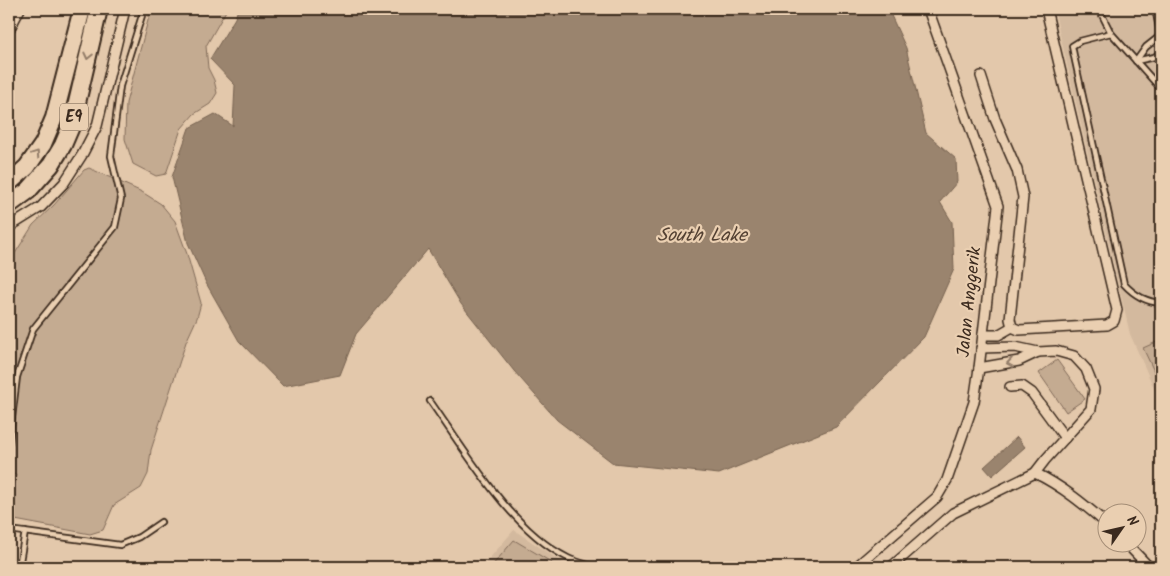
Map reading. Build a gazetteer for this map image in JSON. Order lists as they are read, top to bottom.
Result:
{
  "streets": {
    "highway": ["E9"],
    "street": ["Jalan Anggerik"]
  },
  "water": ["South Lake"],
  "north": "top right"
}
